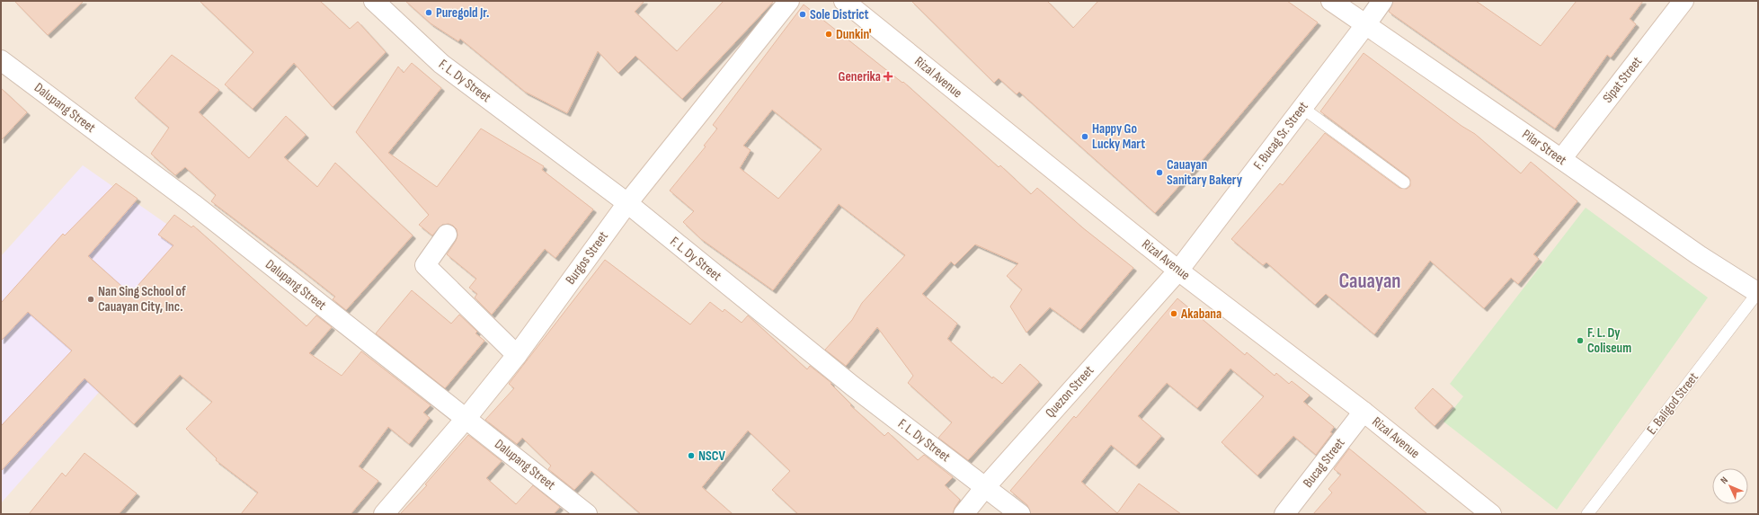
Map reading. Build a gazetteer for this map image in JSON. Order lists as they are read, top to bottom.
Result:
{
  "streets": {
    "street": [
      "Rizal Avenue",
      "Sipat Street",
      "F. L. Dy Street",
      "Dalupang Street",
      "F. Bucag Sr. Street",
      "Pilar Street",
      "Burgos Street",
      "Quezon Street",
      "Bucag Street"
    ],
    "lane": ["E. Baligod Street"]
  },
  "crossings": [
    ["Rizal Avenue", "F. Bucag Sr. Street"],
    ["Rizal Avenue", "Quezon Street"],
    ["Rizal Avenue", "Bucag Street"],
    ["Sipat Street", "Pilar Street"],
    ["F. L. Dy Street", "Burgos Street"],
    ["F. L. Dy Street", "Quezon Street"],
    ["Dalupang Street", "Burgos Street"],
    ["F. Bucag Sr. Street", "Pilar Street"],
    ["F. Bucag Sr. Street", "Quezon Street"],
    ["Pilar Street", "E. Baligod Street"]
  ],
  "districts": ["Cauayan"],
  "places": {
    "other": [
      "Puregold Jr.",
      "Sole District",
      "Dunkin'",
      "Happy Go Lucky Mart",
      "Cauayan Sanitary Bakery",
      "Nan Sing School of Cauayan City, Inc.",
      "Akabana",
      "F. L. Dy Coliseum",
      "NSCV"
    ],
    "health": ["Generika"]
  },
  "north": "top left"
}
